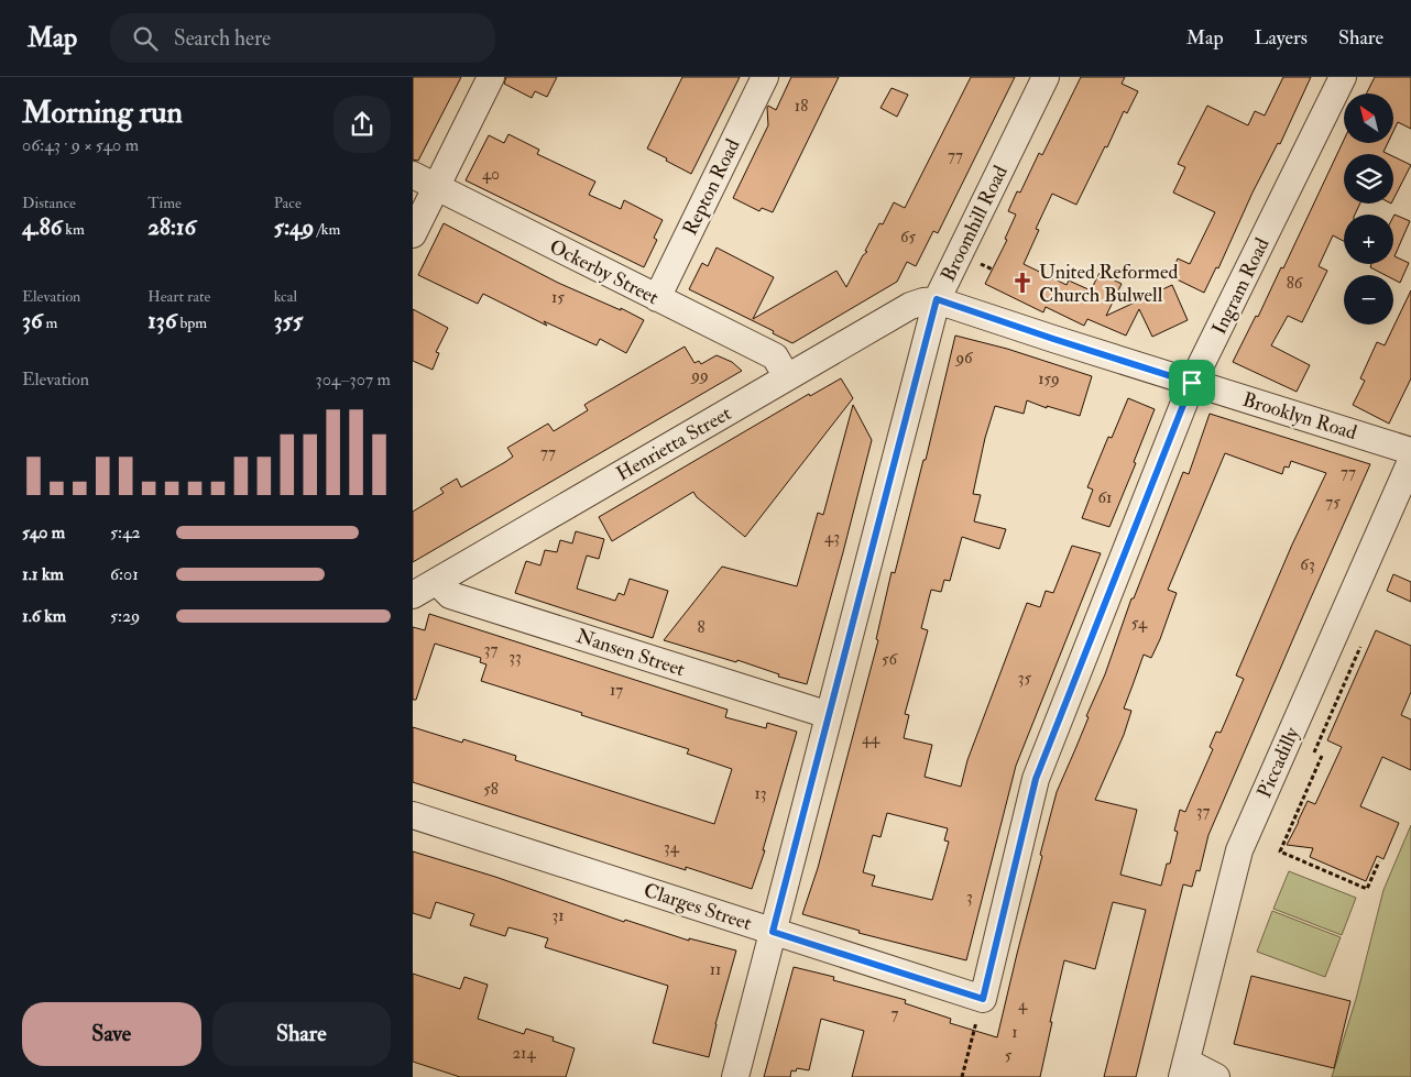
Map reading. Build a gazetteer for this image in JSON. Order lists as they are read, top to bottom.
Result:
{
  "streets": {
    "street": [
      "Repton Road",
      "Broomhill Road",
      "Ockerby Street",
      "Ingram Road",
      "Brooklyn Road",
      "Henrietta Street",
      "Nansen Street",
      "Piccadilly",
      "Clarges Street"
    ]
  },
  "crossings": [
    ["Repton Road", "Ockerby Street"],
    ["Broomhill Road", "Brooklyn Road"],
    ["Broomhill Road", "Henrietta Street"],
    ["Broomhill Road", "Nansen Street"],
    ["Broomhill Road", "Clarges Street"],
    ["Ockerby Street", "Henrietta Street"],
    ["Ingram Road", "Brooklyn Road"],
    ["Ingram Road", "Clarges Street"],
    ["Brooklyn Road", "Henrietta Street"],
    ["Henrietta Street", "Nansen Street"]
  ],
  "places": {
    "church": ["United Reformed Church Bulwell"]
  },
  "house_numbers": [
    "18",
    "77",
    "40",
    "65",
    "86",
    "15",
    "96",
    "99",
    "159",
    "77",
    "77",
    "61",
    "75",
    "43",
    "63",
    "54",
    "8",
    "37",
    "33",
    "56",
    "35",
    "17",
    "44",
    "58",
    "13",
    "37",
    "34",
    "3",
    "31",
    "11",
    "4",
    "7",
    "1",
    "214",
    "5"
  ],
  "north": "top left",
  "page": {
    "header": "Map",
    "search": "Search here",
    "nav": ["Map", "Layers", "Share"],
    "heading": ["Morning run", "06:43 · 9 × 540 m"],
    "map_buttons": ["+", "−"],
    "stats": [
      ["Distance", "4.86 km"],
      ["Time", "28:16"],
      ["Pace", "5:49 /km"],
      ["Elevation", "36 m"],
      ["Heart rate", "136 bpm"],
      ["kcal", "355"]
    ],
    "chart": ["Elevation", "304–307 m"],
    "list": [
      {
        "name": "540 m",
        "note": "5:42"
      },
      {
        "name": "1.1 km",
        "note": "6:01"
      },
      {
        "name": "1.6 km",
        "note": "5:29"
      }
    ],
    "buttons": ["Save", "Share"]
  }
}
